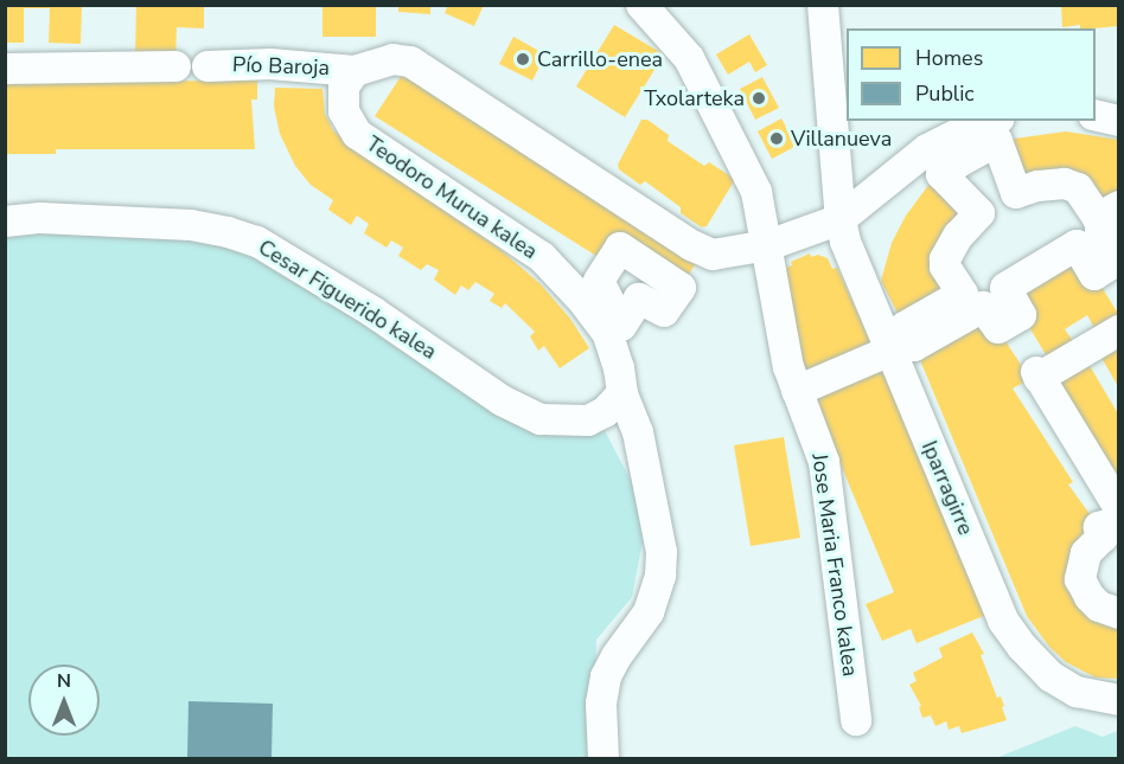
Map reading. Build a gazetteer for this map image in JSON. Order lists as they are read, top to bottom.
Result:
{
  "streets": {
    "street": [
      "Pío Baroja",
      "Teodoro Murua kalea",
      "Cesar Figuerido kalea",
      "Iparragirre",
      "Jose Maria Franco kalea"
    ]
  },
  "crossings": [
    ["Pío Baroja", "Teodoro Murua kalea"],
    ["Teodoro Murua kalea", "Cesar Figuerido kalea"]
  ],
  "places": ["Carrillo-enea", "Txolarteka", "Villanueva"],
  "legend": ["Homes", "Public"],
  "north": "top"
}
